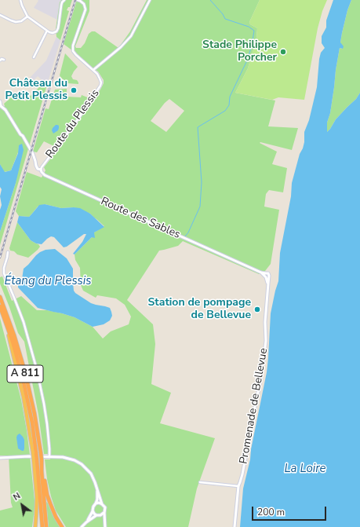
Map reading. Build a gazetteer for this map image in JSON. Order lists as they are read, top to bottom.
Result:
{
  "streets": {
    "highway": ["A 811"],
    "street": ["Route du Plessis", "Route des Sables", "Promenade de Bellevue"]
  },
  "crossings": [
    ["Route du Plessis", "Route des Sables"],
    ["Route des Sables", "Promenade de Bellevue"]
  ],
  "water": ["Étang du Plessis", "La Loire"],
  "places": ["Stade Philippe Porcher", "Château du Petit Plessis", "Station de pompage de Bellevue"],
  "scale_bar": "200 m",
  "north": "top left"
}
